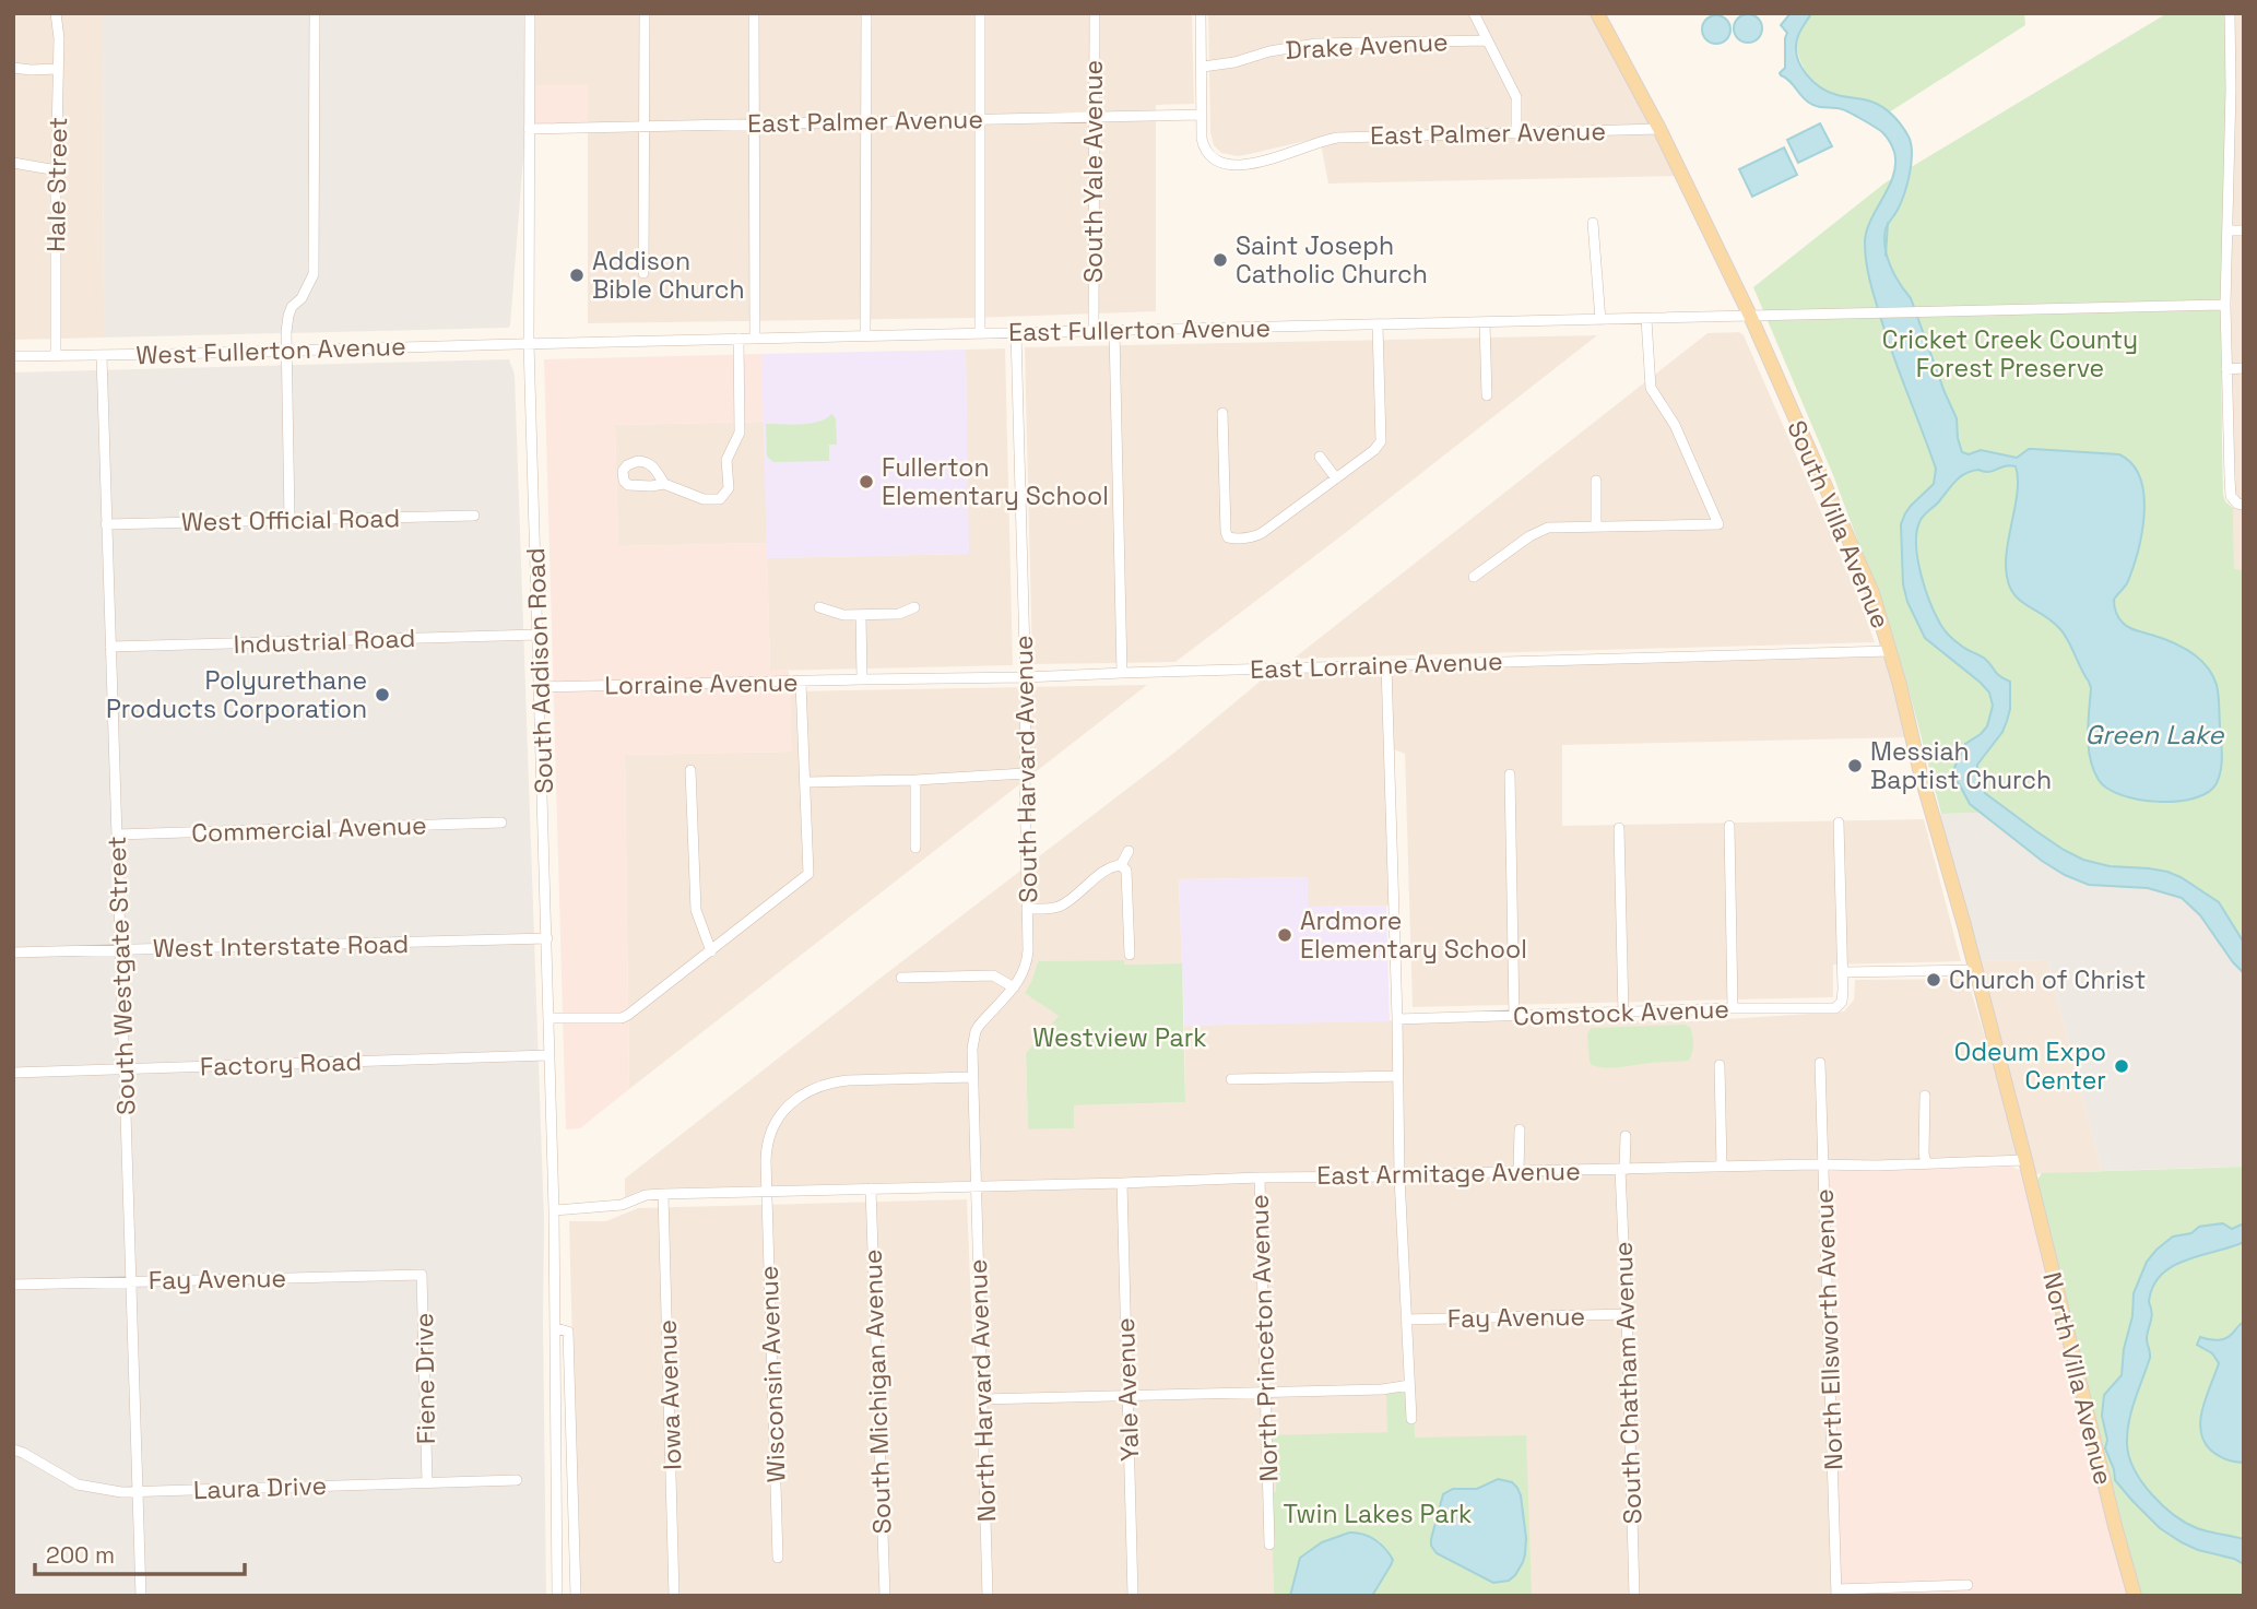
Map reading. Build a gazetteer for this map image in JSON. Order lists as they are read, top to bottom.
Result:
{
  "streets": {
    "main road": ["South Villa Avenue", "North Villa Avenue"],
    "street": [
      "Drake Avenue",
      "East Palmer Avenue",
      "South Yale Avenue",
      "Hale Street",
      "East Fullerton Avenue",
      "West Fullerton Avenue",
      "West Official Road",
      "Industrial Road",
      "East Lorraine Avenue",
      "South Addison Road",
      "Lorraine Avenue",
      "South Harvard Avenue",
      "Commercial Avenue",
      "West Interstate Road",
      "South Westgate Street",
      "Comstock Avenue",
      "Factory Road",
      "East Armitage Avenue",
      "Fay Avenue",
      "North Ellsworth Avenue",
      "North Princeton Avenue",
      "Wisconsin Avenue",
      "Fiene Drive",
      "South Chatham Avenue",
      "Yale Avenue",
      "North Harvard Avenue",
      "South Michigan Avenue",
      "Iowa Avenue",
      "Laura Drive"
    ]
  },
  "crossings": [
    ["East Palmer Avenue", "South Yale Avenue"],
    ["East Palmer Avenue", "South Villa Avenue"],
    ["East Palmer Avenue", "South Addison Road"],
    ["South Yale Avenue", "East Fullerton Avenue"],
    ["Hale Street", "West Fullerton Avenue"],
    ["East Fullerton Avenue", "West Fullerton Avenue"],
    ["East Fullerton Avenue", "South Villa Avenue"],
    ["East Fullerton Avenue", "South Addison Road"],
    ["East Fullerton Avenue", "South Harvard Avenue"],
    ["West Fullerton Avenue", "South Addison Road"],
    ["West Fullerton Avenue", "South Westgate Street"],
    ["West Official Road", "South Westgate Street"],
    ["South Villa Avenue", "East Lorraine Avenue"],
    ["South Villa Avenue", "East Armitage Avenue"],
    ["South Villa Avenue", "North Villa Avenue"],
    ["Industrial Road", "South Addison Road"],
    ["Industrial Road", "South Westgate Street"],
    ["East Lorraine Avenue", "Lorraine Avenue"],
    ["East Lorraine Avenue", "South Harvard Avenue"],
    ["South Addison Road", "Lorraine Avenue"],
    ["South Addison Road", "West Interstate Road"],
    ["South Addison Road", "Factory Road"],
    ["South Addison Road", "East Armitage Avenue"],
    ["South Harvard Avenue", "East Armitage Avenue"],
    ["South Harvard Avenue", "Wisconsin Avenue"],
    ["South Harvard Avenue", "North Harvard Avenue"],
    ["Commercial Avenue", "South Westgate Street"],
    ["West Interstate Road", "South Westgate Street"],
    ["South Westgate Street", "Factory Road"],
    ["South Westgate Street", "Fay Avenue"],
    ["South Westgate Street", "Laura Drive"],
    ["East Armitage Avenue", "North Ellsworth Avenue"],
    ["East Armitage Avenue", "North Princeton Avenue"],
    ["East Armitage Avenue", "Wisconsin Avenue"],
    ["East Armitage Avenue", "North Villa Avenue"],
    ["East Armitage Avenue", "South Chatham Avenue"],
    ["East Armitage Avenue", "Yale Avenue"],
    ["East Armitage Avenue", "North Harvard Avenue"],
    ["East Armitage Avenue", "South Michigan Avenue"],
    ["East Armitage Avenue", "Iowa Avenue"],
    ["Fay Avenue", "Fiene Drive"],
    ["Fay Avenue", "South Chatham Avenue"],
    ["Fiene Drive", "Laura Drive"]
  ],
  "water": ["Green Lake"],
  "parks": ["Cricket Creek County Forest Preserve", "Westview Park", "Twin Lakes Park"],
  "places": [
    "Saint Joseph Catholic Church",
    "Addison Bible Church",
    "Fullerton Elementary School",
    "Polyurethane Products Corporation",
    "Messiah Baptist Church",
    "Ardmore Elementary School",
    "Church of Christ",
    "Odeum Expo Center"
  ],
  "scale_bar": "200 m"
}
